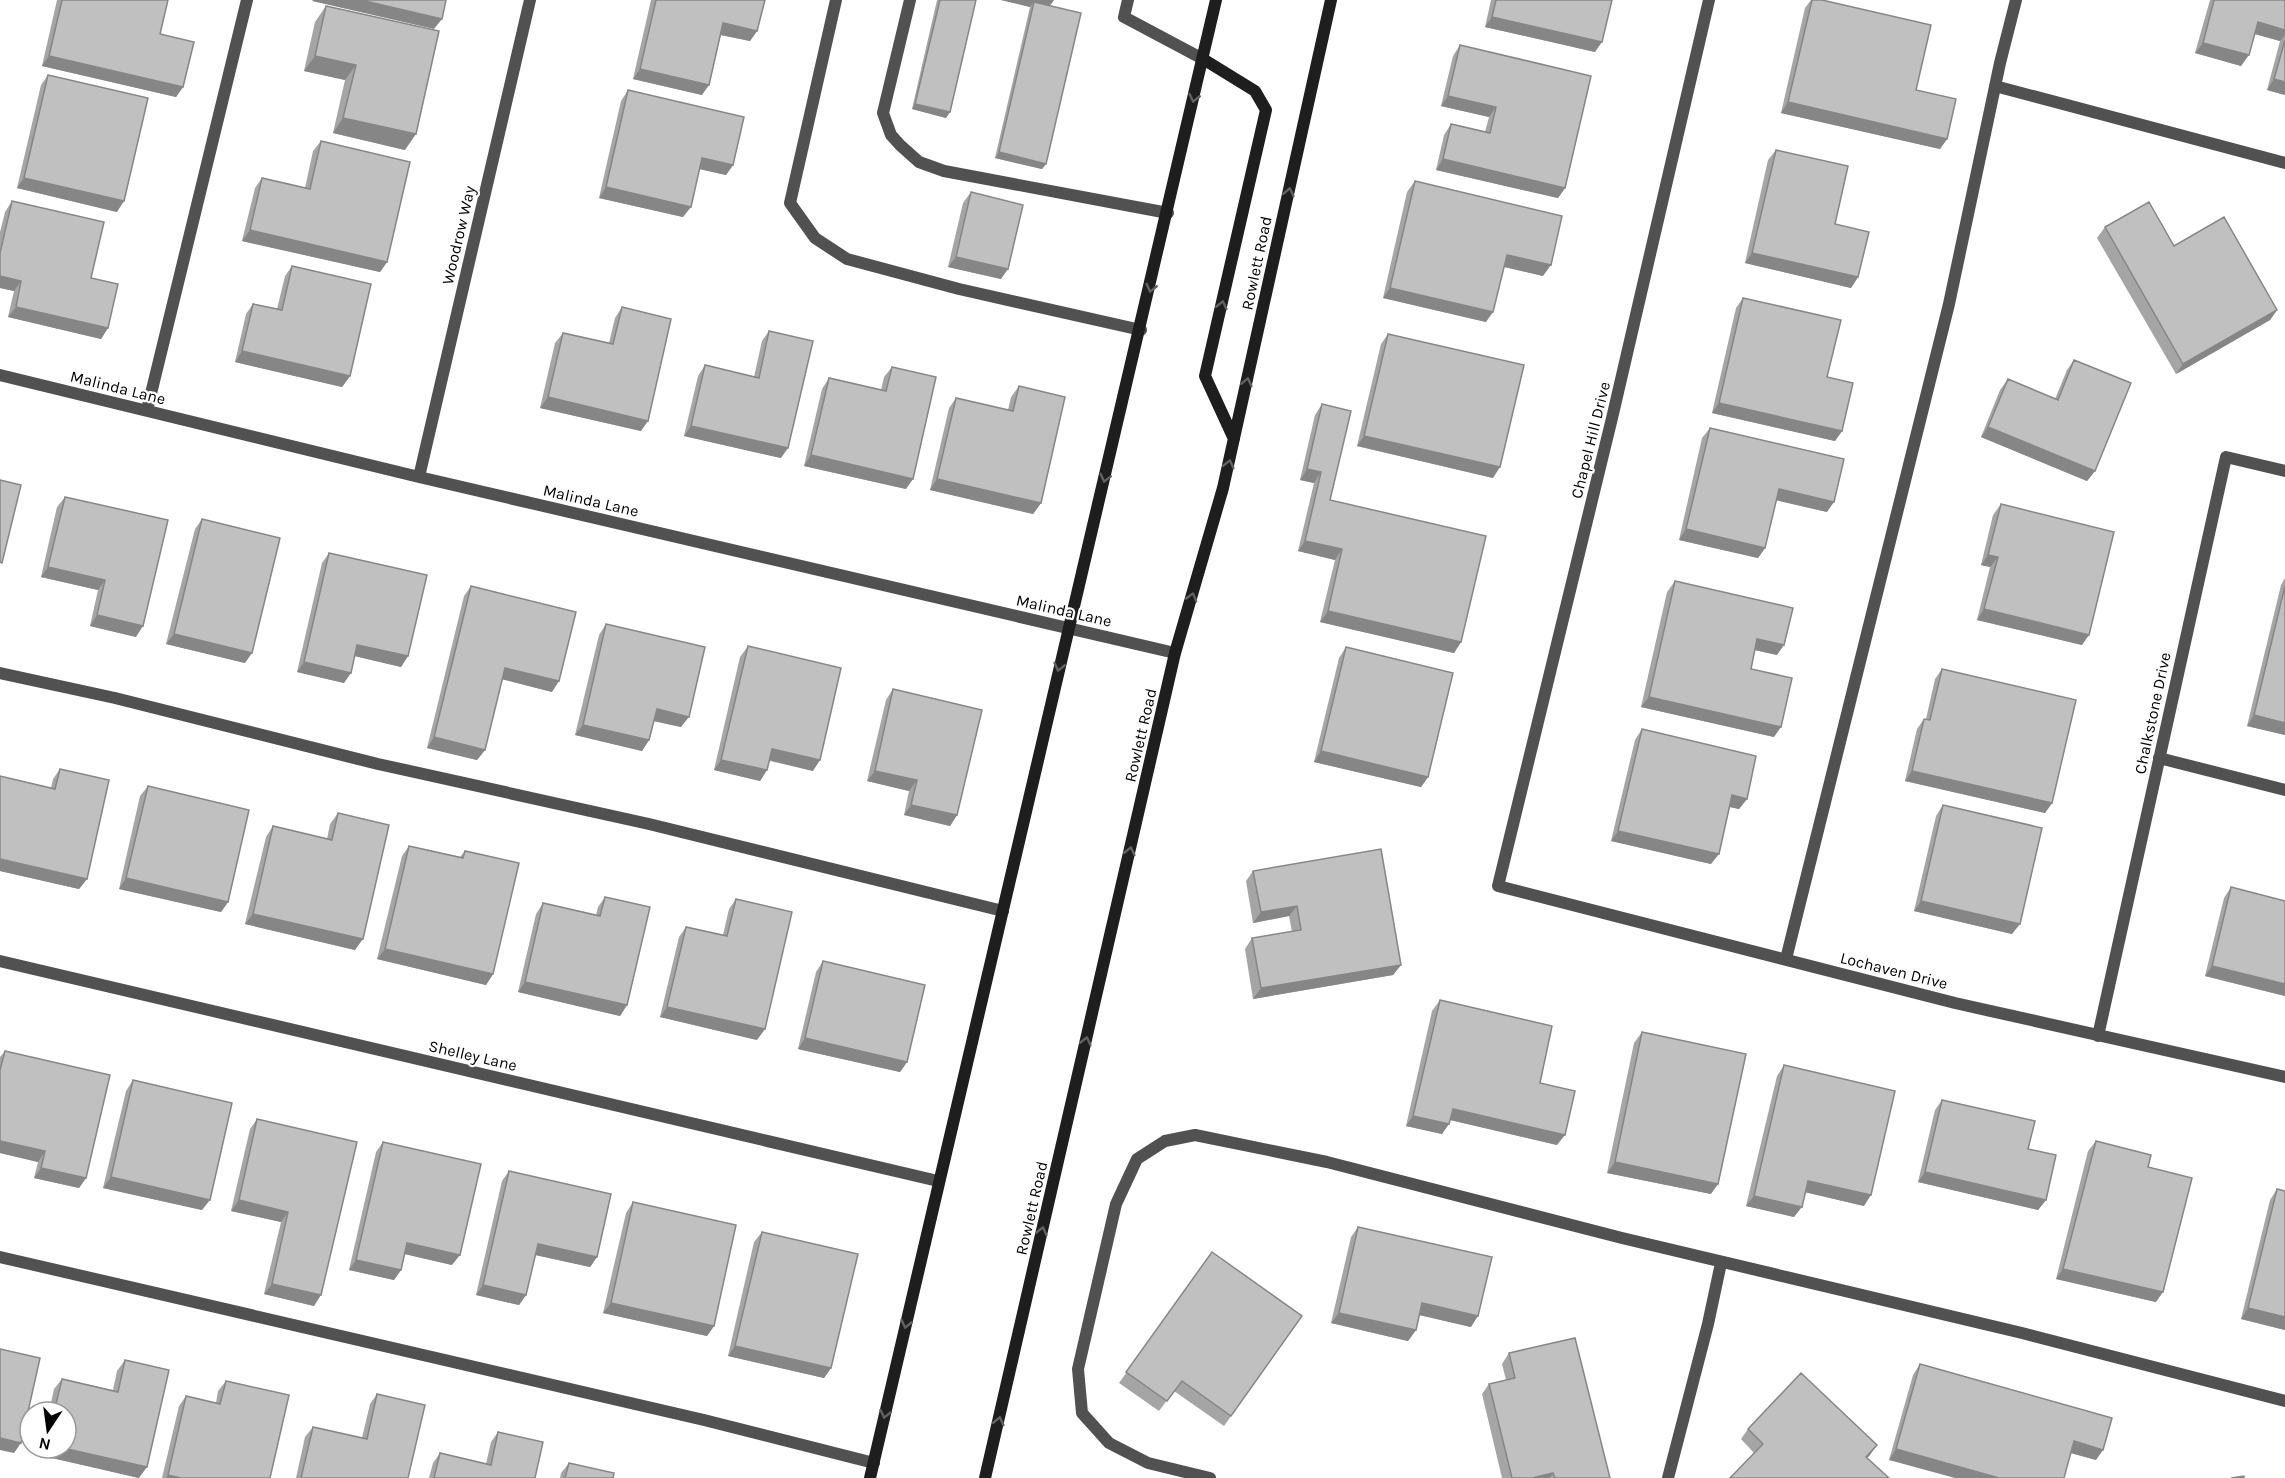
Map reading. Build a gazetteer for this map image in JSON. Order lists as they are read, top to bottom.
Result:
{
  "streets": {
    "main road": ["Rowlett Road"],
    "street": [
      "Woodrow Way",
      "Malinda Lane",
      "Chapel Hill Drive",
      "Chalkstone Drive",
      "Lochaven Drive",
      "Shelley Lane"
    ]
  },
  "crossings": [
    ["Woodrow Way", "Malinda Lane"],
    ["Rowlett Road", "Malinda Lane"],
    ["Chapel Hill Drive", "Lochaven Drive"],
    ["Chalkstone Drive", "Lochaven Drive"]
  ],
  "one_way": ["Rowlett Road"],
  "north": "bottom"
}
